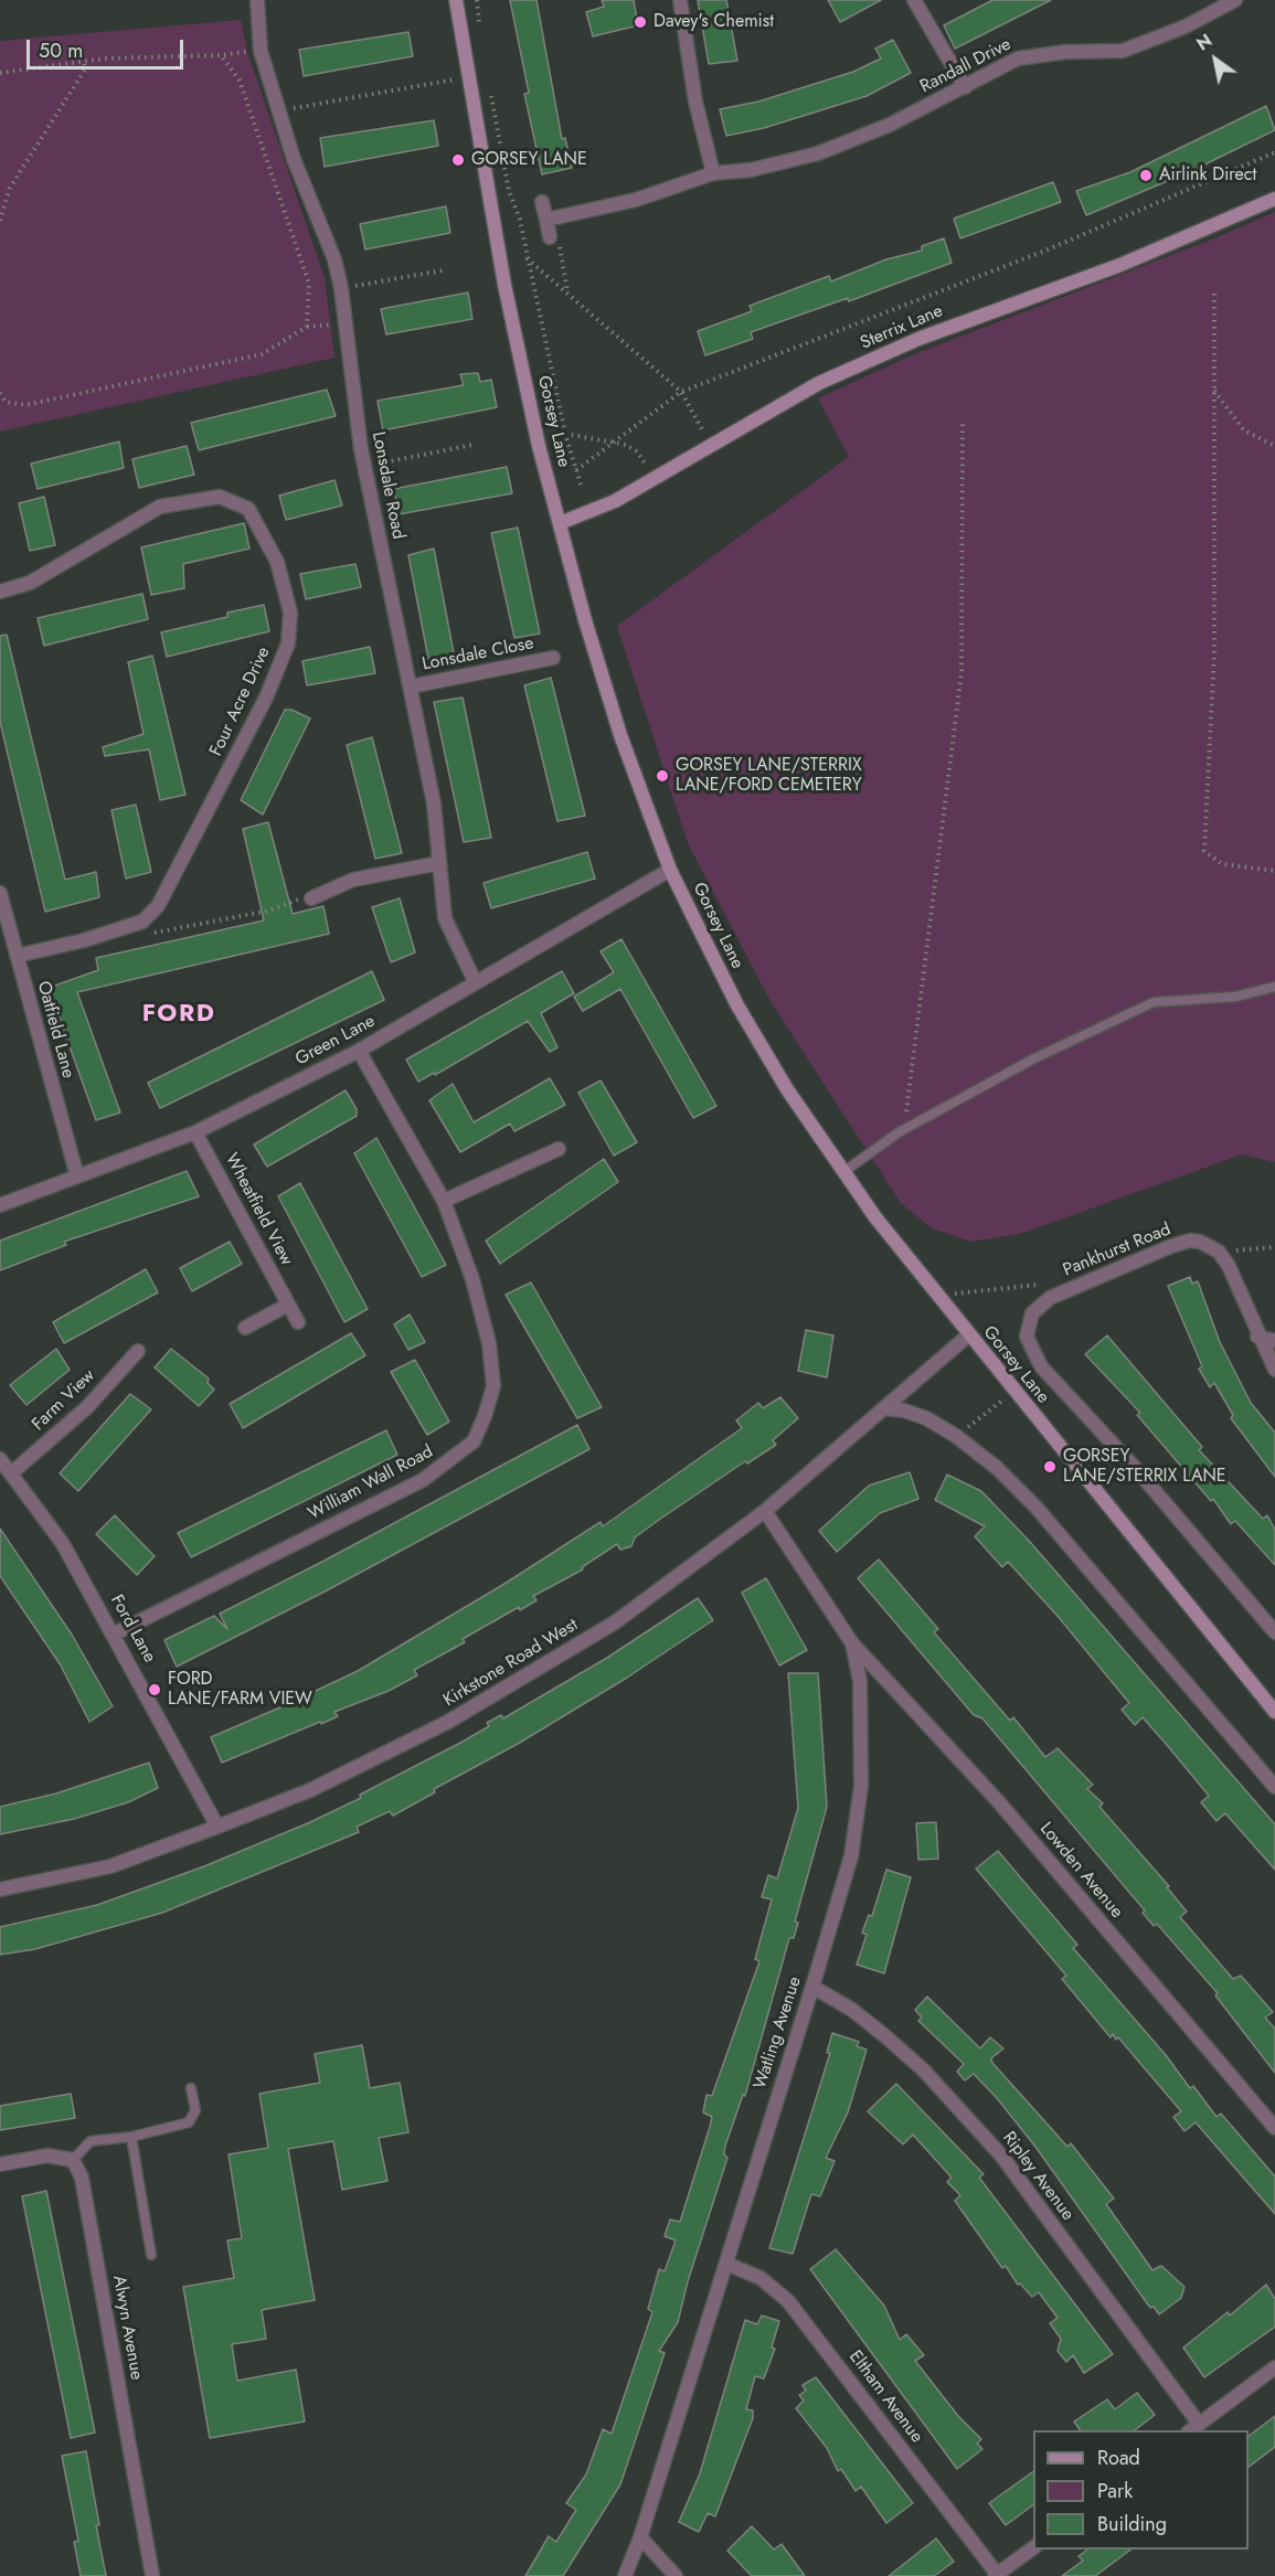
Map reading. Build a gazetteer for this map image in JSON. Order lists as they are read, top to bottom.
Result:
{
  "streets": {
    "main road": ["Sterrix Lane", "Gorsey Lane"],
    "street": [
      "Randall Drive",
      "Lonsdale Road",
      "Lonsdale Close",
      "Four Acre Drive",
      "Oatfield Lane",
      "Green Lane",
      "Wheatfield View",
      "Pankhurst Road",
      "Farm View",
      "William Wall Road",
      "Ford Lane",
      "Kirkstone Road West",
      "Lowden Avenue",
      "Watling Avenue",
      "Ripley Avenue",
      "Alwyn Avenue",
      "Eltham Avenue"
    ]
  },
  "crossings": [
    ["Sterrix Lane", "Gorsey Lane"],
    ["Gorsey Lane", "Green Lane"],
    ["Gorsey Lane", "Pankhurst Road"],
    ["Gorsey Lane", "Kirkstone Road West"],
    ["Lonsdale Road", "Lonsdale Close"],
    ["Lonsdale Road", "Green Lane"],
    ["Oatfield Lane", "Green Lane"],
    ["Green Lane", "Wheatfield View"],
    ["Green Lane", "William Wall Road"],
    ["Farm View", "Ford Lane"],
    ["William Wall Road", "Ford Lane"],
    ["Ford Lane", "Kirkstone Road West"],
    ["Kirkstone Road West", "Watling Avenue"],
    ["Lowden Avenue", "Watling Avenue"],
    ["Watling Avenue", "Ripley Avenue"],
    ["Watling Avenue", "Eltham Avenue"]
  ],
  "districts": ["FORD"],
  "places": [
    "Davey's Chemist",
    "GORSEY LANE",
    "Airlink Direct",
    "GORSEY LANE/STERRIX LANE/FORD CEMETERY",
    "GORSEY LANE/STERRIX LANE",
    "FORD LANE/FARM VIEW"
  ],
  "legend": ["Road", "Park", "Building"],
  "scale_bar": "50 m",
  "north": "top left"
}
